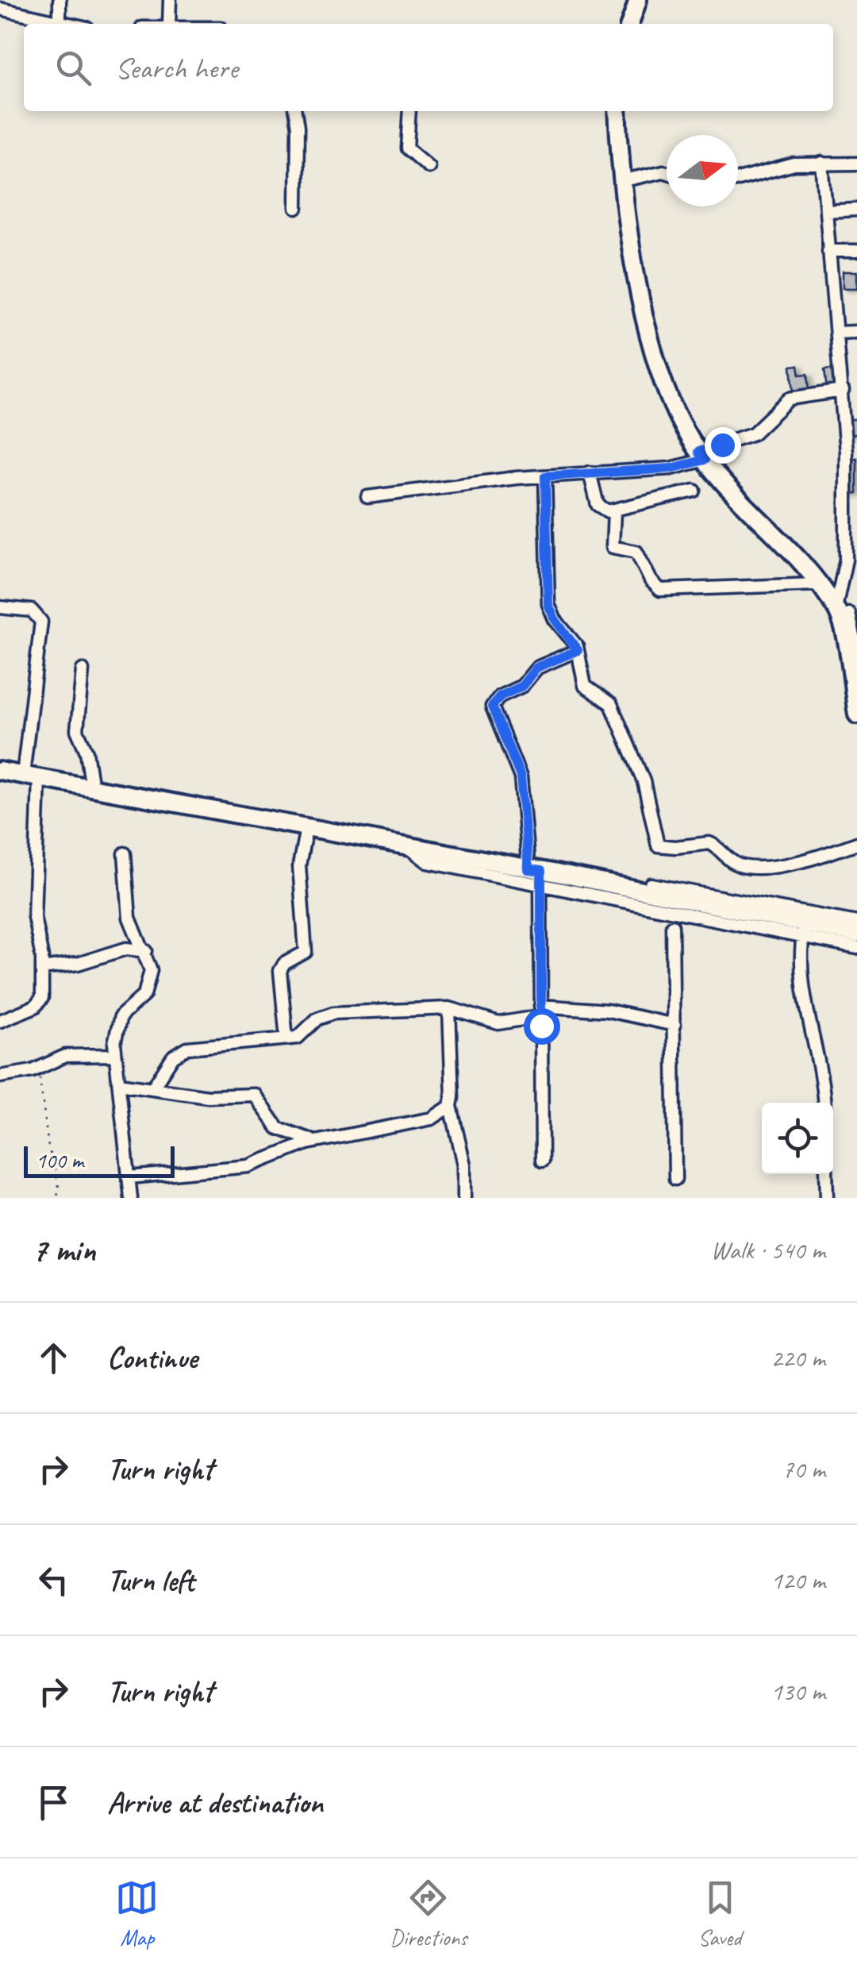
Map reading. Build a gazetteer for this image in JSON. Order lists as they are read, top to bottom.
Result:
{
  "scale_bar": "100 m",
  "north": "right",
  "page": {
    "search": "Search here",
    "scale": "100 m",
    "heading": ["7 min", "Walk · 540 m"],
    "list": [
      ["Continue", "220 m"],
      ["Turn right", "70 m"],
      ["Turn left", "120 m"],
      ["Turn right", "130 m"],
      "Arrive at destination"
    ],
    "nav": ["Map", "Directions", "Saved"]
  }
}
